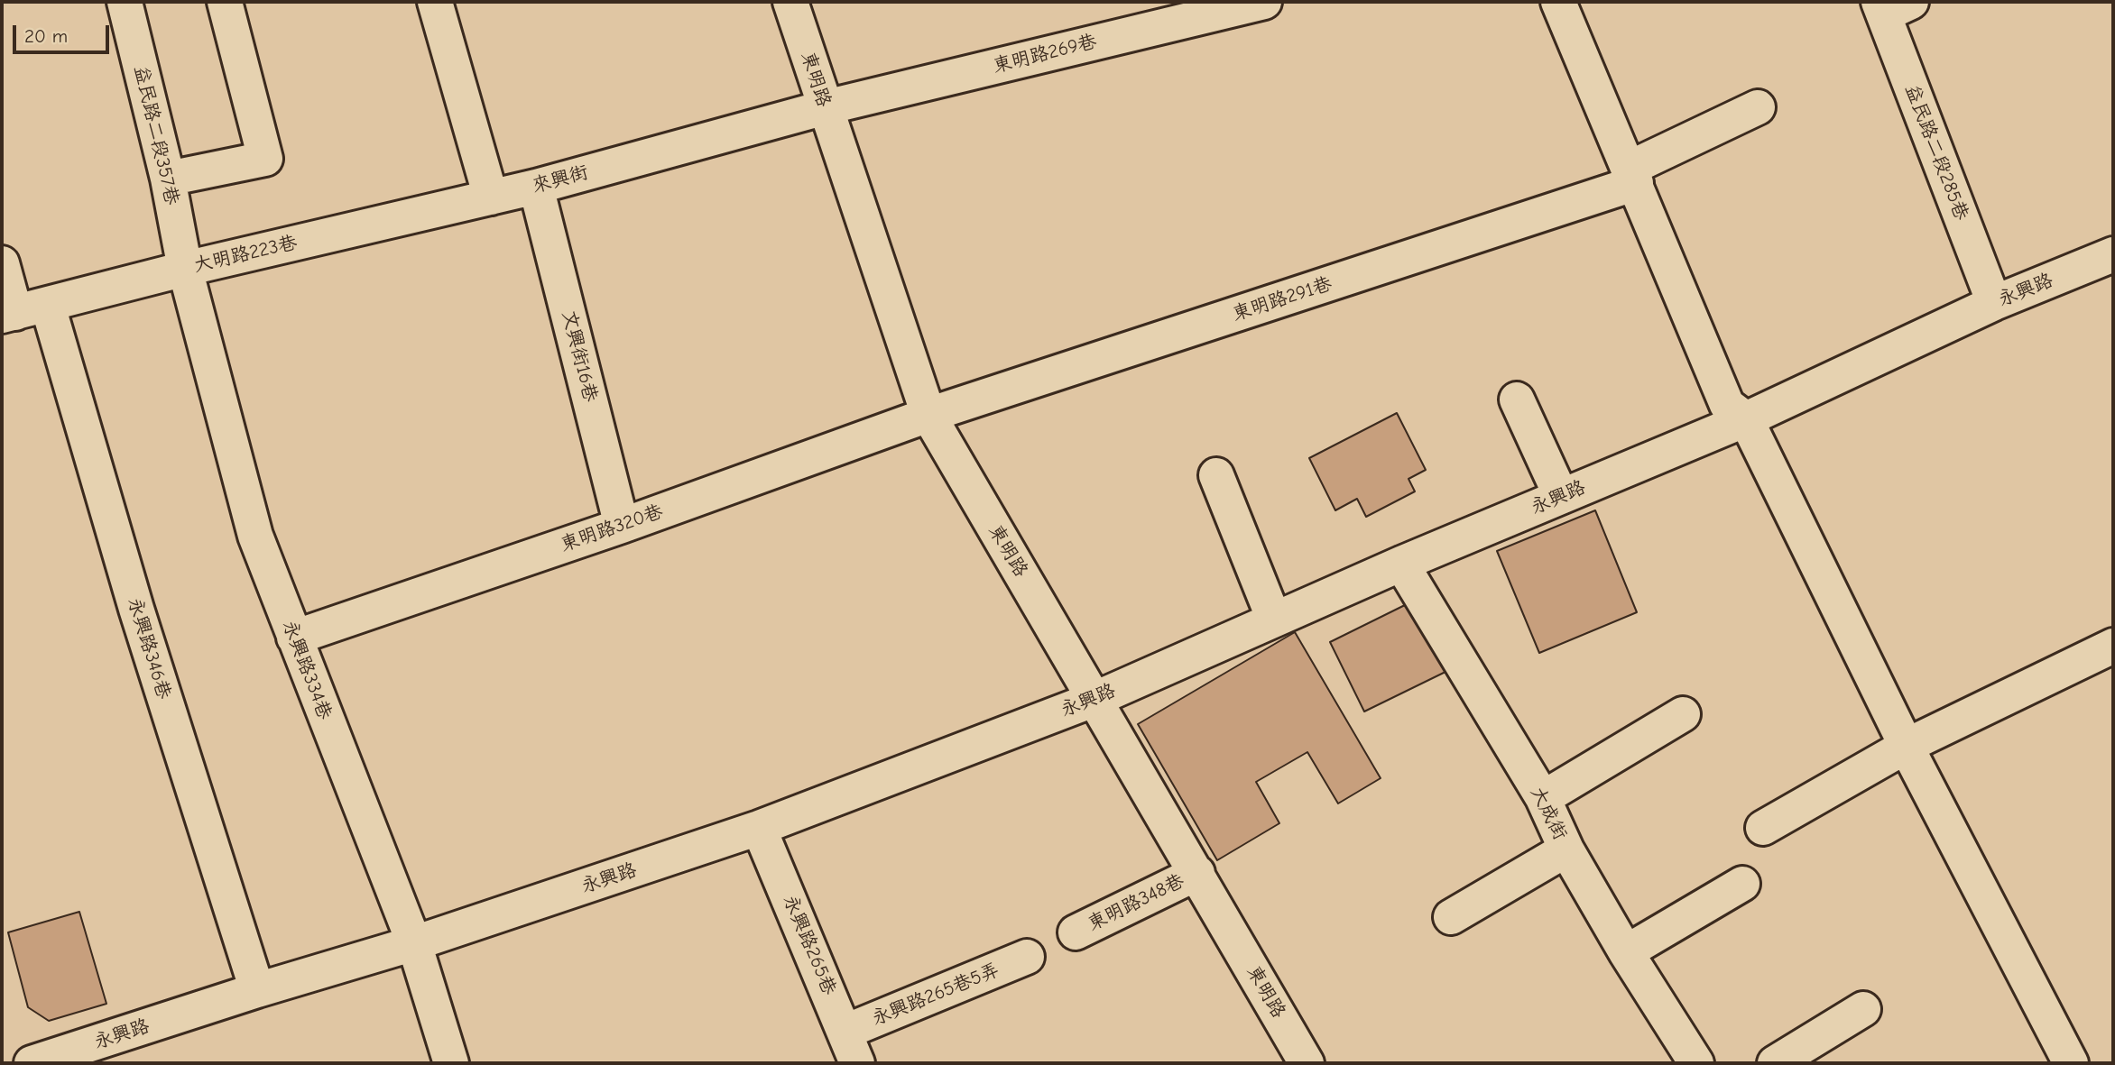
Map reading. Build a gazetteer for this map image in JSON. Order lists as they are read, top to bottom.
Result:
{
  "streets": {
    "street": [
      "東明路269巷",
      "東明路",
      "益民路二段357巷",
      "益民路二段285巷",
      "來興街",
      "大明路223巷",
      "永興路",
      "東明路291巷",
      "文興街16巷",
      "東明路320巷",
      "永興路346巷",
      "永興路334巷",
      "大成街",
      "東明路348巷",
      "永興路265巷",
      "永興路265巷5弄"
    ]
  },
  "crossings": [
    ["東明路269巷", "東明路"],
    ["東明路269巷", "來興街"],
    ["東明路", "來興街"],
    ["東明路", "永興路"],
    ["東明路", "東明路291巷"],
    ["東明路", "東明路320巷"],
    ["東明路", "東明路348巷"],
    ["益民路二段357巷", "大明路223巷"],
    ["益民路二段357巷", "永興路334巷"],
    ["益民路二段285巷", "永興路"],
    ["來興街", "大明路223巷"],
    ["來興街", "文興街16巷"],
    ["大明路223巷", "永興路346巷"],
    ["大明路223巷", "永興路334巷"],
    ["永興路", "永興路346巷"],
    ["永興路", "永興路334巷"],
    ["永興路", "大成街"],
    ["永興路", "永興路265巷"],
    ["東明路291巷", "東明路320巷"],
    ["文興街16巷", "東明路320巷"],
    ["東明路320巷", "永興路334巷"],
    ["永興路265巷", "永興路265巷5弄"]
  ],
  "scale_bar": "20 m"
}
